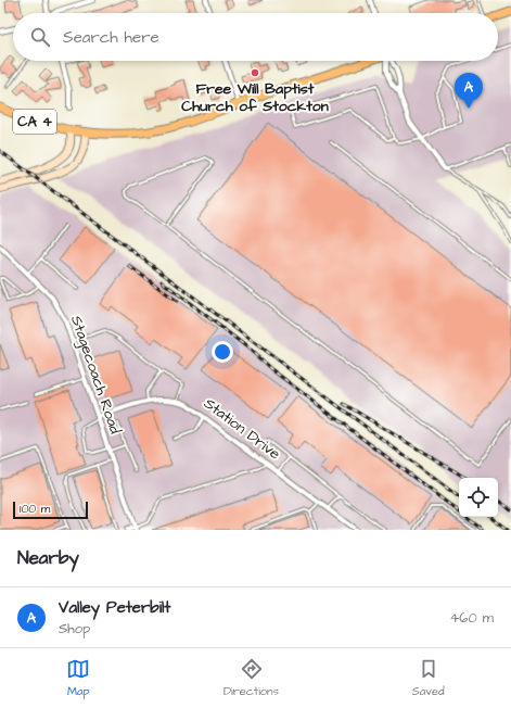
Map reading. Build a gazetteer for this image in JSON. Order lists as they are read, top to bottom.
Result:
{
  "streets": {
    "main road": ["CA 4"],
    "street": ["Stagecoach Road", "Station Drive"]
  },
  "crossings": [
    ["Stagecoach Road", "Station Drive"]
  ],
  "places": ["Free Will Baptist Church of Stockton"],
  "scale_bar": "100 m",
  "page": {
    "search": "Search here",
    "pins": "A",
    "scale": "100 m",
    "heading": "Nearby",
    "list": [
      {
        "mark": "A",
        "name": "Valley Peterbilt",
        "note": "Shop",
        "value": "460 m"
      }
    ],
    "nav": ["Map", "Directions", "Saved"]
  }
}
